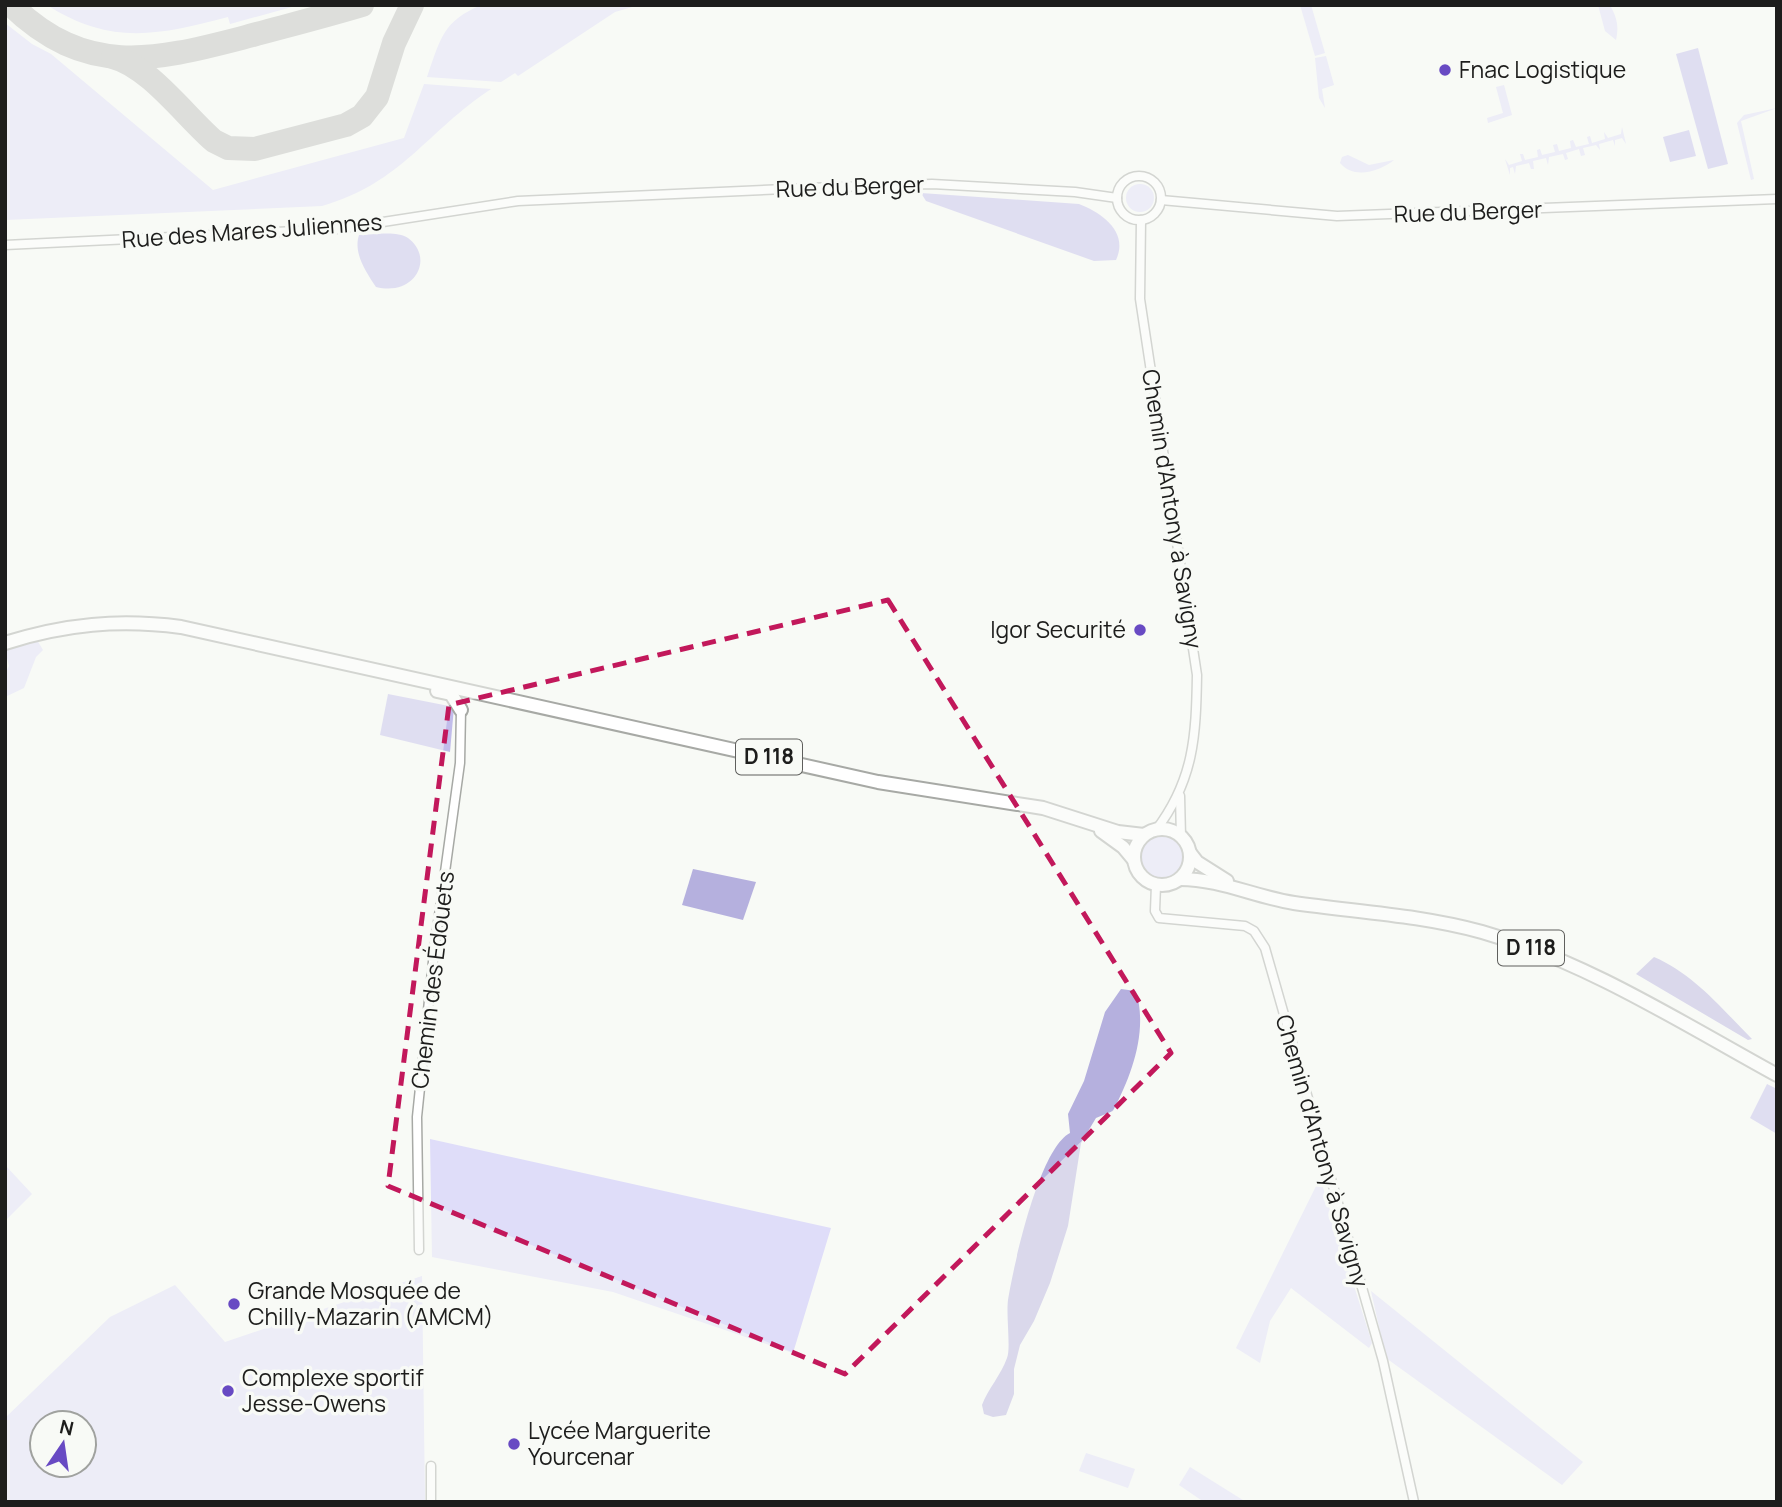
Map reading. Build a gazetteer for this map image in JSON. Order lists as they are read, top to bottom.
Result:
{
  "streets": {
    "main road": ["D 118"],
    "street": [
      "Rue du Berger",
      "Rue des Mares Juliennes",
      "Chemin d'Antony à Savigny",
      "Chemin des Édouets"
    ]
  },
  "crossings": [
    ["Rue du Berger", "Rue des Mares Juliennes"],
    ["Rue du Berger", "Chemin d'Antony à Savigny"],
    ["Chemin d'Antony à Savigny", "D 118"]
  ],
  "places": [
    "Fnac Logistique",
    "Igor Securité",
    "Grande Mosquée de Chilly-Mazarin (AMCM)",
    "Complexe sportif Jesse-Owens",
    "Lycée Marguerite Yourcenar"
  ],
  "north": "top"
}
